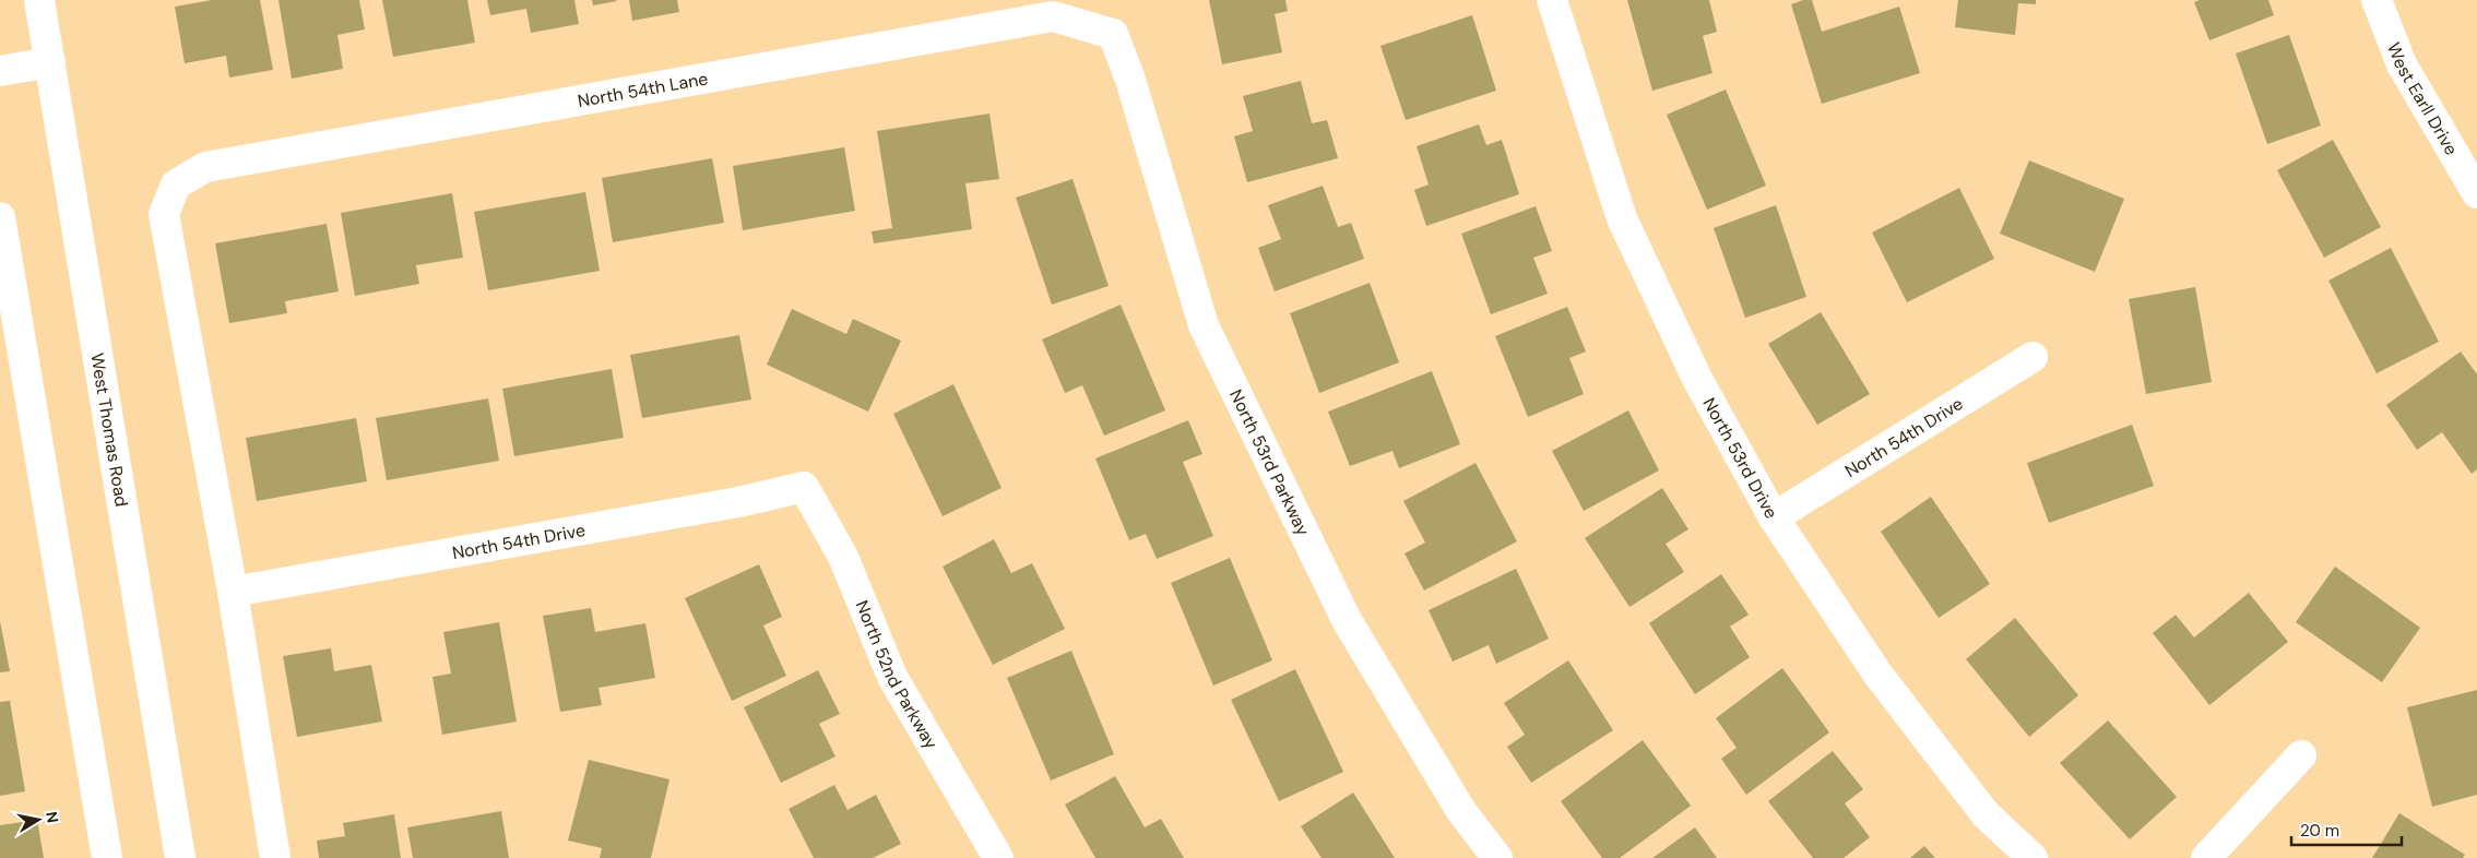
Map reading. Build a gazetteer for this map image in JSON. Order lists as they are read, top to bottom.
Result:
{
  "streets": {
    "street": [
      "North 54th Lane",
      "West Earll Drive",
      "West Thomas Road",
      "North 54th Drive",
      "North 53rd Drive",
      "North 53rd Parkway",
      "North 52nd Parkway"
    ]
  },
  "crossings": [
    ["North 54th Lane", "North 54th Drive"],
    ["North 54th Lane", "North 53rd Parkway"],
    ["North 54th Drive", "North 53rd Drive"],
    ["North 54th Drive", "North 52nd Parkway"]
  ],
  "scale_bar": "20 m",
  "north": "right"
}
